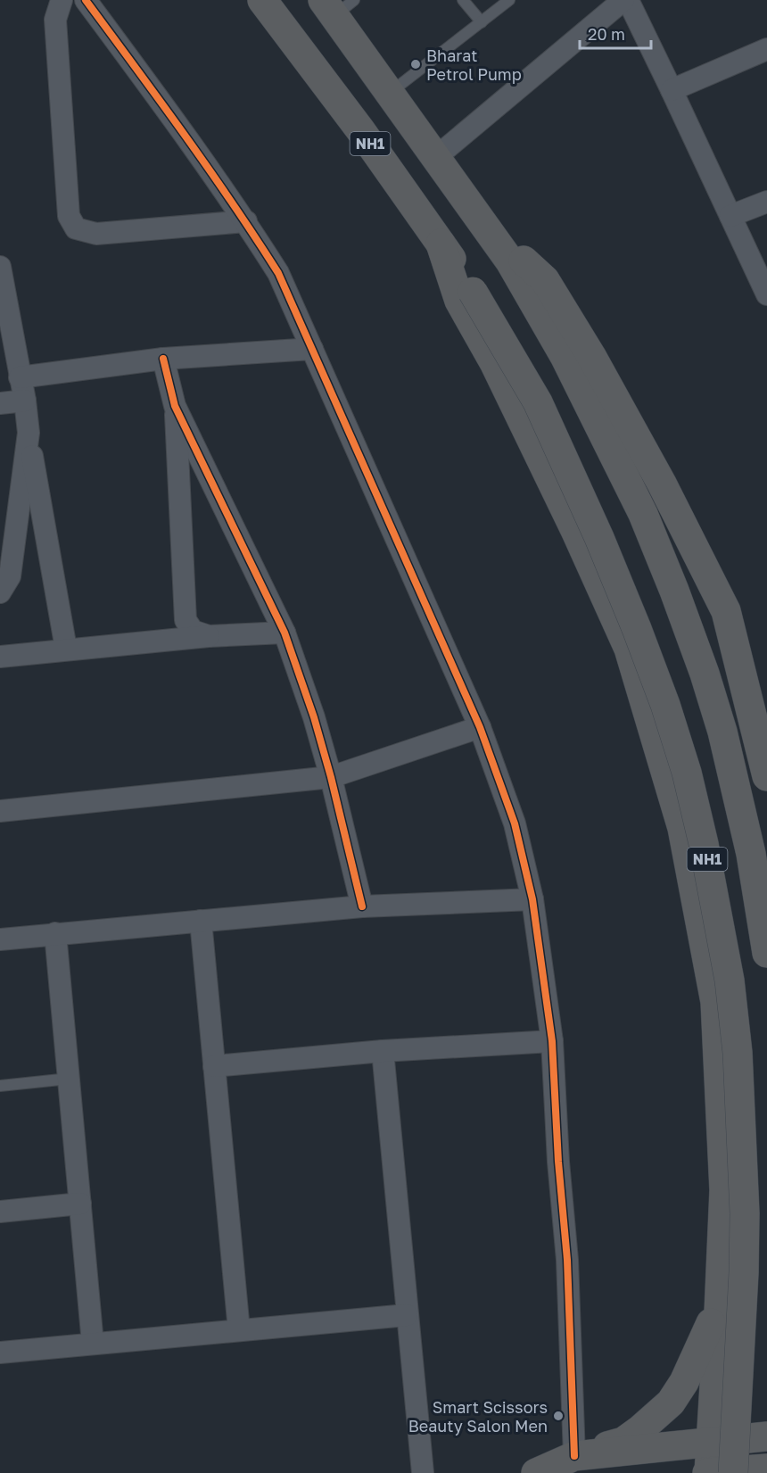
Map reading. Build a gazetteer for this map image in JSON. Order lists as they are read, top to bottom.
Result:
{
  "streets": {
    "highway": ["NH1"]
  },
  "places": ["Bharat Petrol Pump", "Smart Scissors Beauty Salon Men"],
  "scale_bar": "20 m"
}
